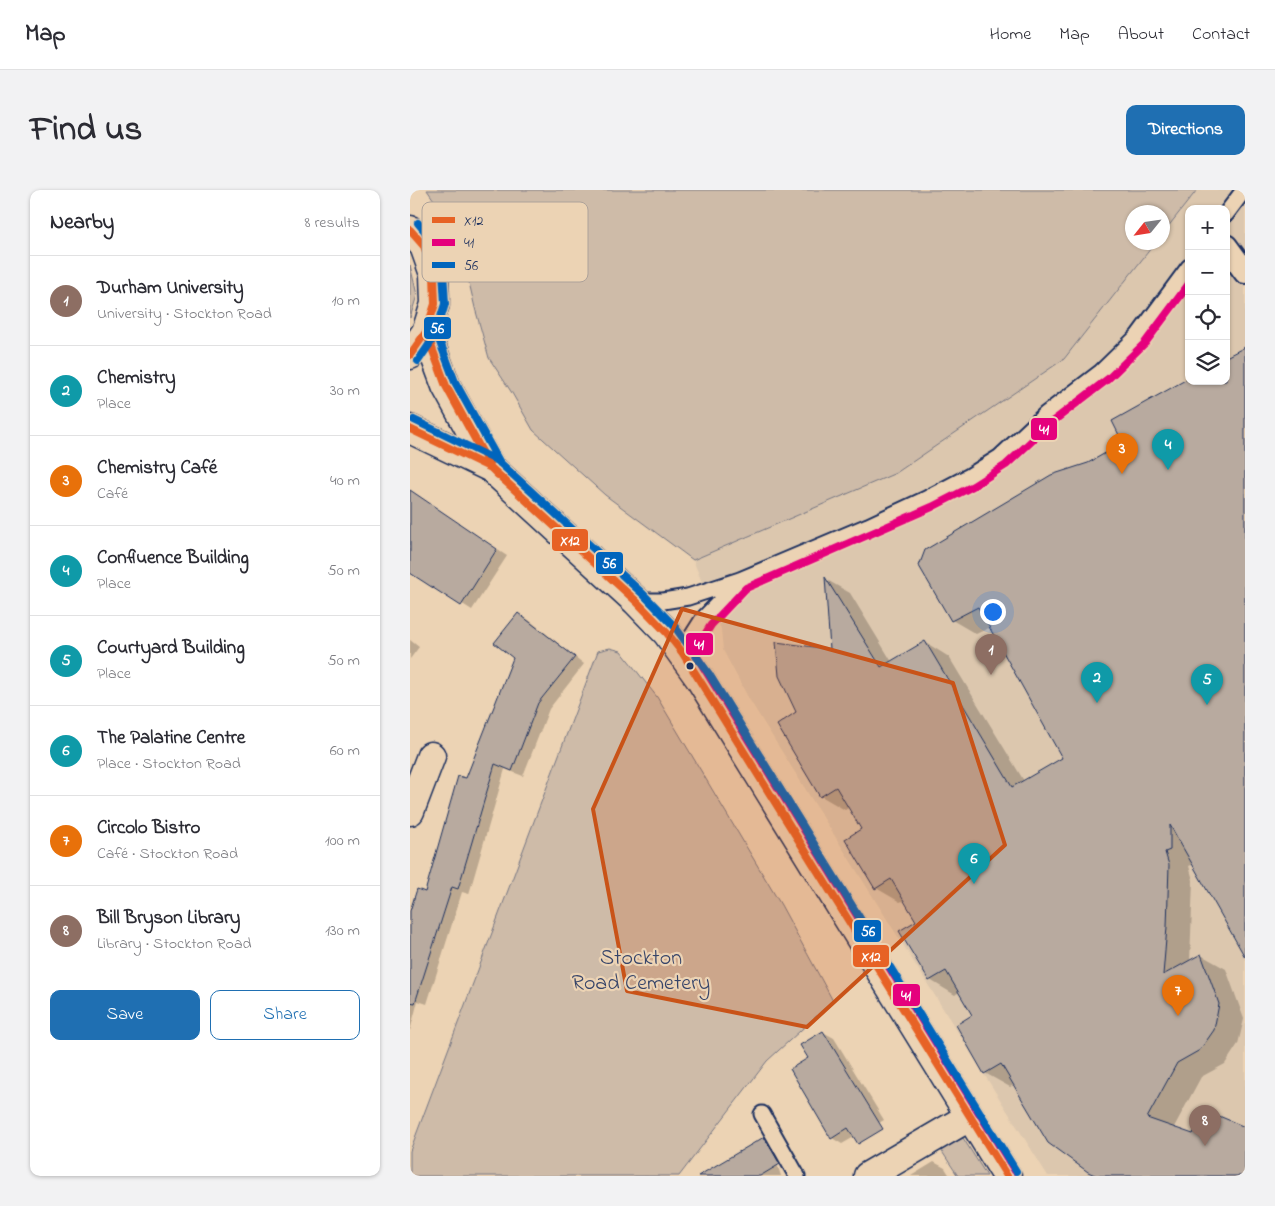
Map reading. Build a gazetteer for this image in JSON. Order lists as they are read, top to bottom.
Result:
{
  "parks": ["Stockton Road Cemetery"],
  "lines": ["transit line 56", "transit line X12", "transit line 41"],
  "legend": ["X12", "41", "56"],
  "north": "bottom left",
  "page": {
    "header": "Map",
    "nav": [
      "Home",
      "Map",
      "About",
      "Contact"
    ],
    "title": "Find us",
    "buttons": [
      "Directions",
      ["Save", "Share"]
    ],
    "heading": ["Nearby", "8 results"],
    "map_buttons": ["+", "−"],
    "list": [
      {
        "mark": "1",
        "name": "Durham University",
        "note": "University · Stockton Road",
        "value": "10 m"
      },
      {
        "mark": "2",
        "name": "Chemistry",
        "note": "Place",
        "value": "30 m"
      },
      {
        "mark": "3",
        "name": "Chemistry Café",
        "note": "Café",
        "value": "40 m"
      },
      {
        "mark": "4",
        "name": "Confluence Building",
        "note": "Place",
        "value": "50 m"
      },
      {
        "mark": "5",
        "name": "Courtyard Building",
        "note": "Place",
        "value": "50 m"
      },
      {
        "mark": "6",
        "name": "The Palatine Centre",
        "note": "Place · Stockton Road",
        "value": "60 m"
      },
      {
        "mark": "7",
        "name": "Circolo Bistro",
        "note": "Café · Stockton Road",
        "value": "100 m"
      },
      {
        "mark": "8",
        "name": "Bill Bryson Library",
        "note": "Library · Stockton Road",
        "value": "130 m"
      }
    ],
    "pins": [
      "4",
      "3",
      "1",
      "2",
      "5",
      "6",
      "7",
      "8"
    ]
  }
}
